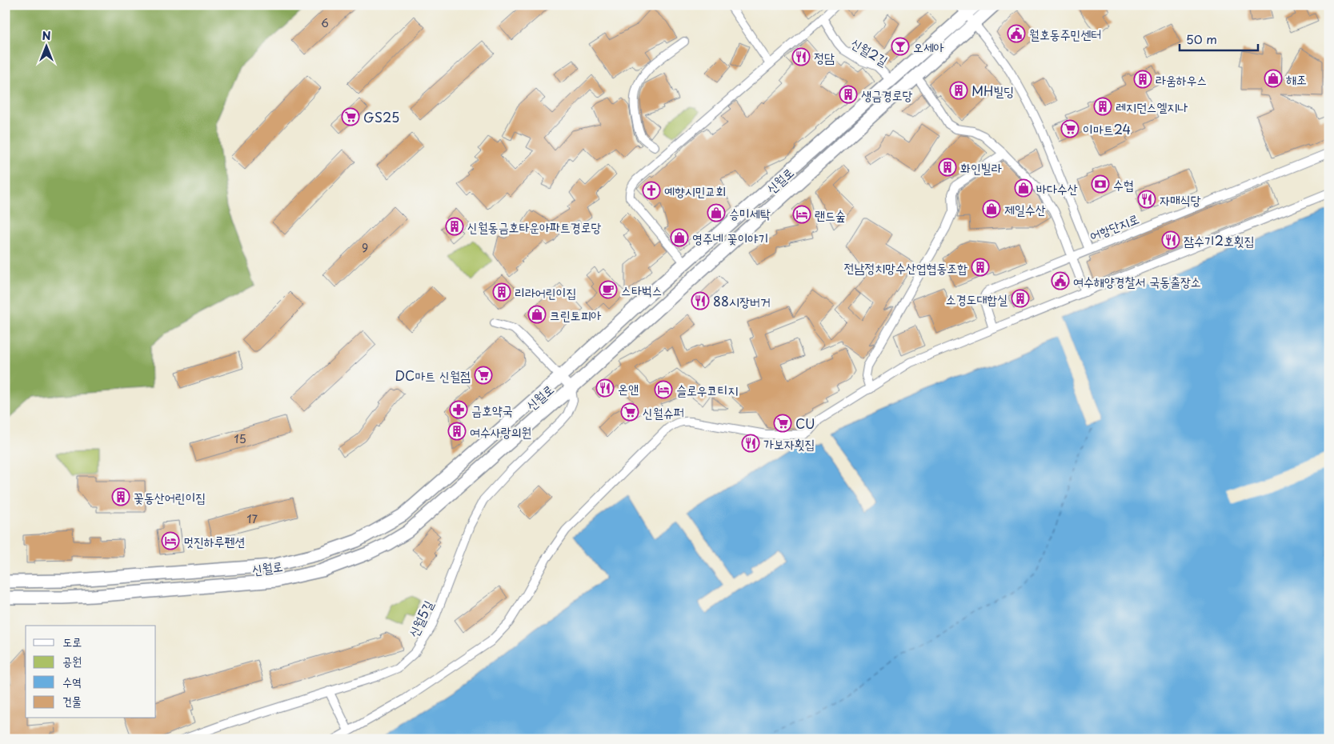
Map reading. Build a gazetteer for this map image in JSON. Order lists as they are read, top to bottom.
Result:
{
  "streets": {
    "street": [
      "신월2길",
      "신월로",
      "어항단지로",
      "신월5길"
    ]
  },
  "crossings": [
    ["신월2길", "신월로"],
    ["신월로", "어항단지로"],
    ["신월로", "신월5길"]
  ],
  "places": {
    "public building": ["월호동주민센터", "여수해양경찰서 국동출장소"],
    "bar": ["오세아"],
    "restaurant": [
      "정담",
      "자매식당",
      "잠수기2호횟집",
      "88시장버거",
      "온앤",
      "가보자횟집"
    ],
    "shop": [
      "해조",
      "바다수산",
      "제일수산",
      "승미세탁",
      "영주네 꽃이야기",
      "크린토피아"
    ],
    "building": [
      "라움하우스",
      "MH빌딩",
      "생금경로당",
      "레지던스엘지나",
      "화인빌라",
      "신월동금호타운아파트경로당",
      "전남정치망수산업협동조합",
      "리라어린이집",
      "소경도대합실",
      "여수사랑의원",
      "꽃동산어린이집"
    ],
    "supermarket": [
      "GS25",
      "이마트24",
      "DC마트 신월점",
      "신월슈퍼",
      "CU"
    ],
    "bank": ["수협"],
    "church": ["예향시민교회"],
    "hotel": ["랜드숲", "슬로우코티지", "멋진하루펜션"],
    "cafe": ["스타벅스"],
    "pharmacy": ["금호약국"]
  },
  "house_numbers": [
    "6",
    "9",
    "15",
    "17"
  ],
  "legend": [
    "도로",
    "공원",
    "수역",
    "건물"
  ],
  "scale_bar": "50 m",
  "north": "top"
}
